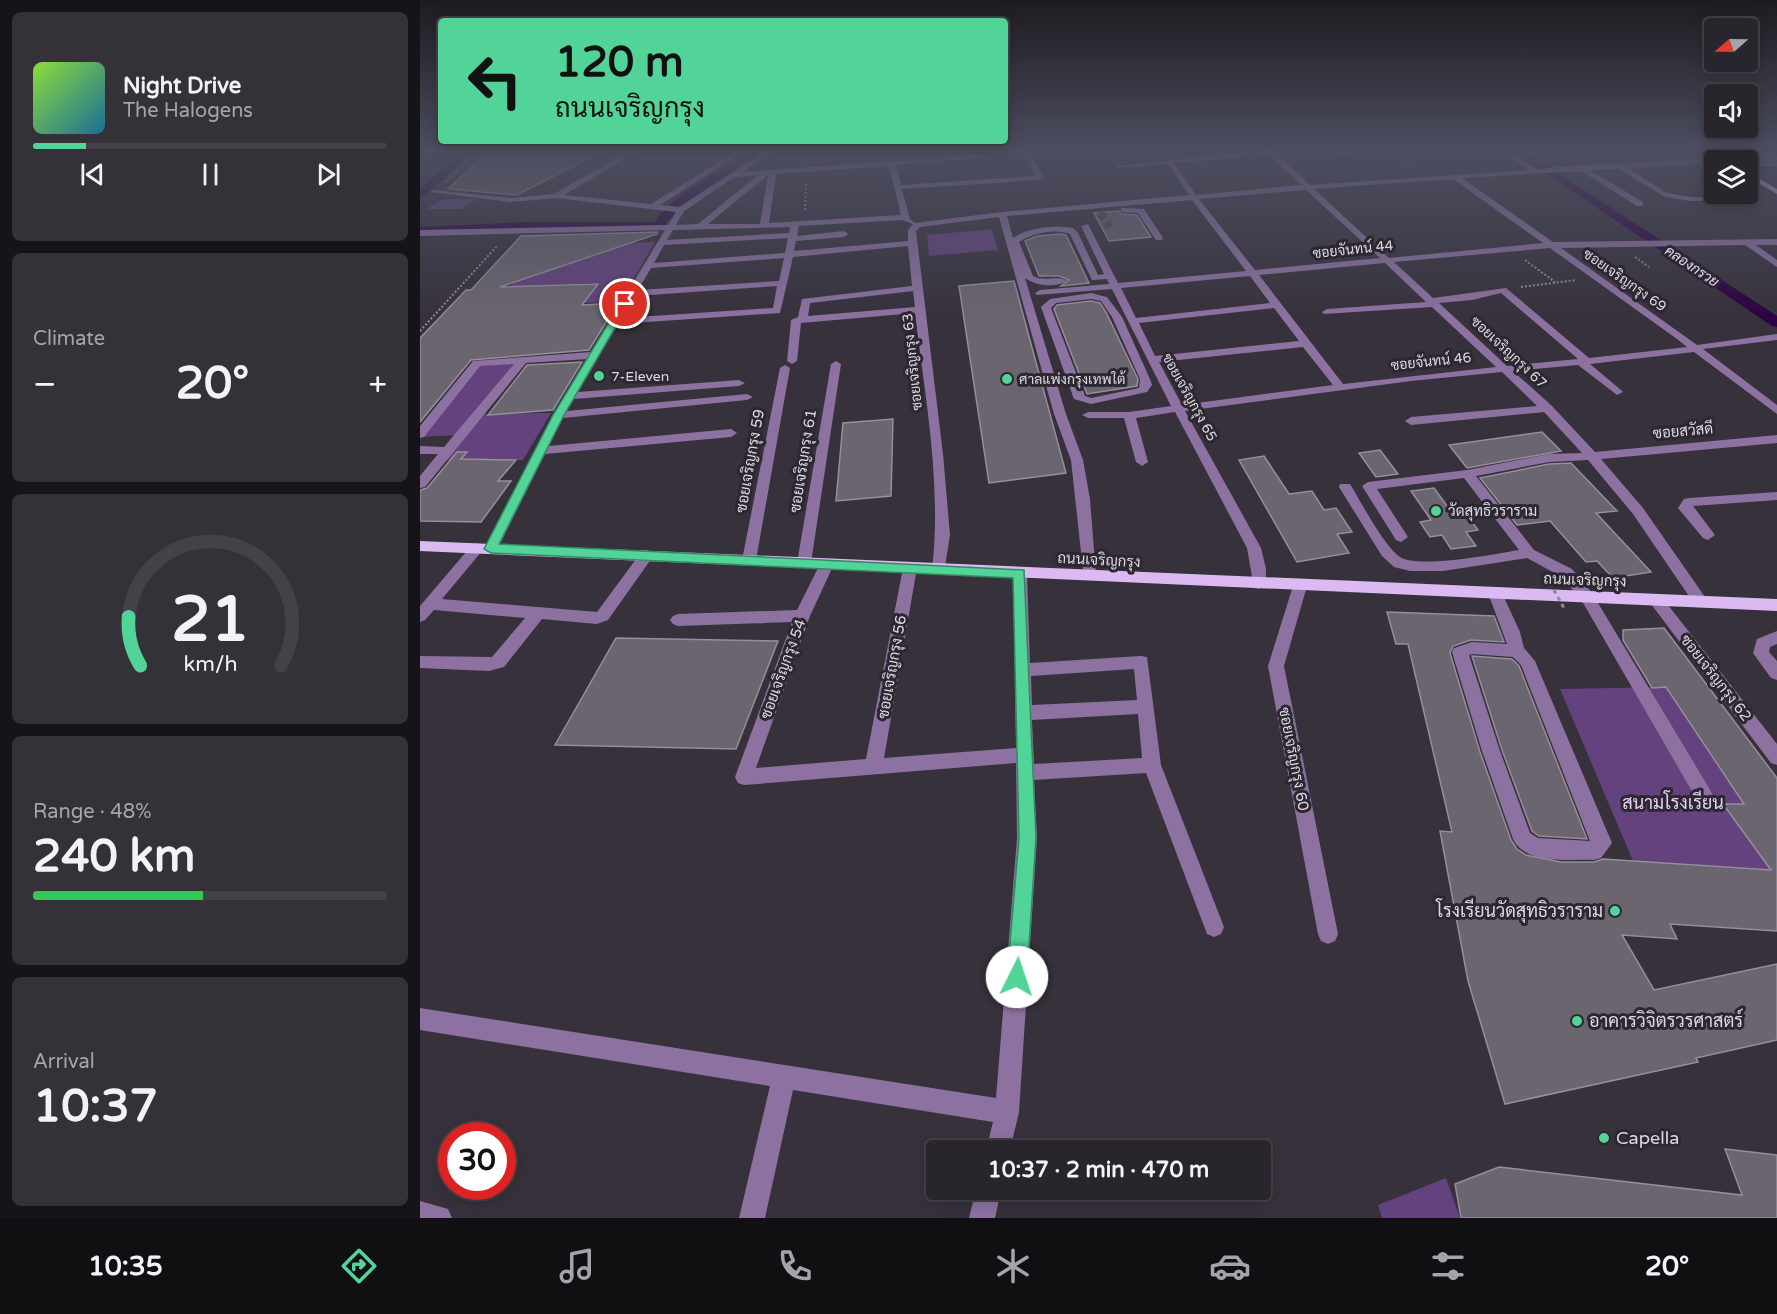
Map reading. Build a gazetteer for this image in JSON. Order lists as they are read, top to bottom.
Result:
{
  "streets": {
    "main road": ["ถนนเจริญกรุง"],
    "street": [
      "ซอยจันทน์ 44",
      "ซอยเจริญกรุง 69",
      "ซอยเจริญกรุง 67",
      "ซอยจันทน์ 46",
      "ซอยเจริญกรุง 63",
      "ซอยเจริญกรุง 65",
      "ซอยสวัสดี",
      "ซอยเจริญกรุง 59",
      "ซอยเจริญกรุง 61",
      "ซอยเจริญกรุง 56",
      "ซอยเจริญกรุง 54",
      "ซอยเจริญกรุง 62",
      "ซอยเจริญกรุง 60"
    ]
  },
  "crossings": [
    ["ซอยจันทน์ 44", "ซอยเจริญกรุง 69"],
    ["ซอยจันทน์ 44", "ซอยเจริญกรุง 67"],
    ["ซอยจันทน์ 44", "ซอยเจริญกรุง 65"],
    ["ซอยเจริญกรุง 69", "ซอยจันทน์ 46"],
    ["ซอยเจริญกรุง 67", "ซอยจันทน์ 46"],
    ["ซอยเจริญกรุง 67", "ซอยสวัสดี"],
    ["ซอยเจริญกรุง 67", "ถนนเจริญกรุง"],
    ["ซอยจันทน์ 46", "ซอยเจริญกรุง 65"],
    ["ซอยเจริญกรุง 63", "ถนนเจริญกรุง"],
    ["ซอยเจริญกรุง 65", "ถนนเจริญกรุง"],
    ["ซอยเจริญกรุง 59", "ถนนเจริญกรุง"],
    ["ซอยเจริญกรุง 61", "ถนนเจริญกรุง"],
    ["ถนนเจริญกรุง", "ซอยเจริญกรุง 56"],
    ["ถนนเจริญกรุง", "ซอยเจริญกรุง 54"],
    ["ถนนเจริญกรุง", "ซอยเจริญกรุง 62"],
    ["ถนนเจริญกรุง", "ซอยเจริญกรุง 60"],
    ["ซอยเจริญกรุง 56", "ซอยเจริญกรุง 54"]
  ],
  "water": ["คลองกรวย"],
  "parks": ["สนามโรงเรียน"],
  "places": [
    "7-Eleven",
    "ศาลแพ่งกรุงเทพใต้",
    "วัดสุทธิวราราม",
    "โรงเรียนวัดสุทธิวราราม",
    "อาคารวิจิตรวรศาสตร์",
    "Capella"
  ],
  "north": "left",
  "page": {
    "turn": ["120 m", "ถนนเจริญกรุง"],
    "song": ["Night Drive", "The Halogens"],
    "tile": [
      "Climate",
      ["Range · 48%", "240 km"],
      ["Arrival", "10:37"]
    ],
    "heat": ["−", "20°", "+"],
    "limit": "30",
    "trip": "10:37 · 2 min · 470 m",
    "tabs": ["10:35", "20°"],
    "gauge": ["21", "km/h"]
  }
}
